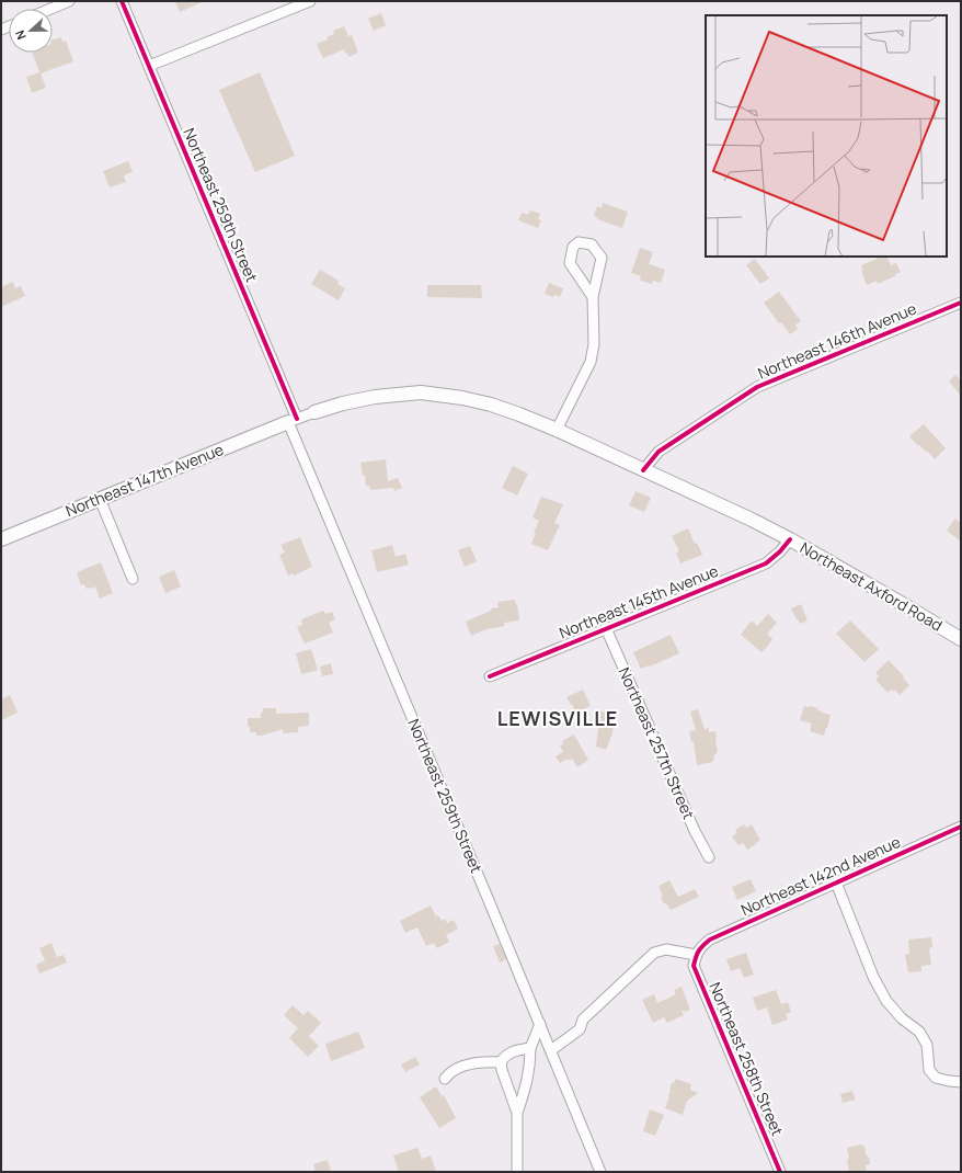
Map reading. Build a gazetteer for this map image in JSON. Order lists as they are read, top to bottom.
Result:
{
  "streets": {
    "main road": ["Northeast 147th Avenue", "Northeast Axford Road"],
    "street": [
      "Northeast 259th Street",
      "Northeast 146th Avenue",
      "Northeast 145th Avenue",
      "Northeast 257th Street",
      "Northeast 142nd Avenue",
      "Northeast 258th Street"
    ]
  },
  "crossings": [
    ["Northeast 259th Street", "Northeast 147th Avenue"],
    ["Northeast 259th Street", "Northeast Axford Road"],
    ["Northeast 146th Avenue", "Northeast Axford Road"],
    ["Northeast 147th Avenue", "Northeast Axford Road"],
    ["Northeast Axford Road", "Northeast 145th Avenue"],
    ["Northeast 145th Avenue", "Northeast 257th Street"],
    ["Northeast 142nd Avenue", "Northeast 258th Street"]
  ],
  "districts": ["LEWISVILLE"],
  "north": "left"
}
